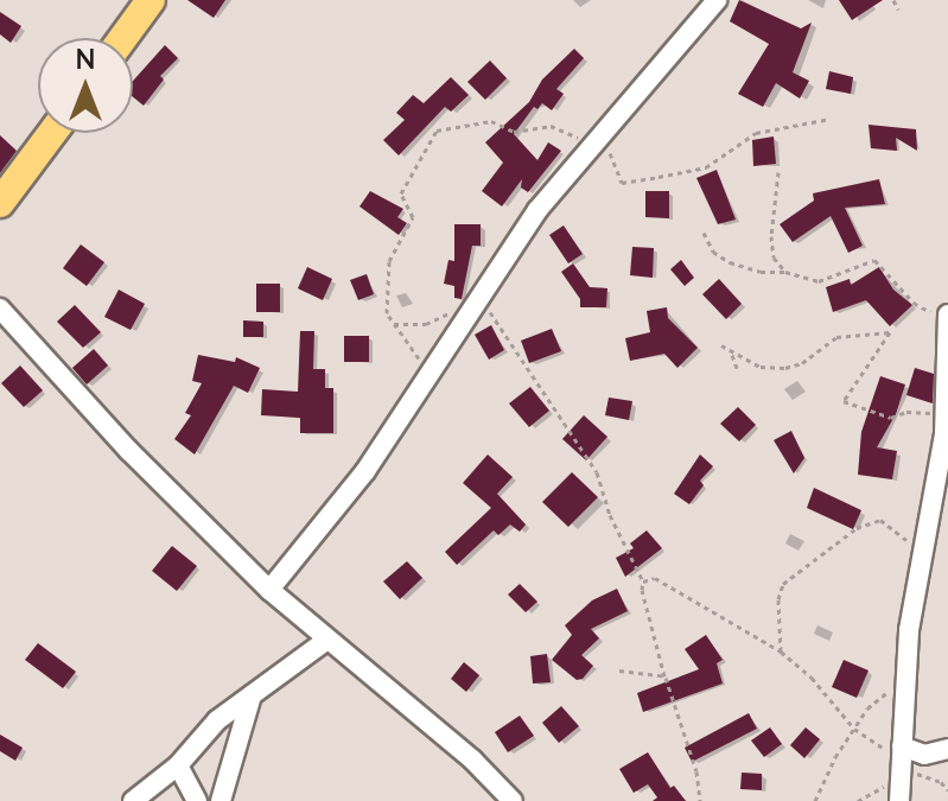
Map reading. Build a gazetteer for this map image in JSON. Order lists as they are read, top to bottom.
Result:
{
  "north": "top"
}
